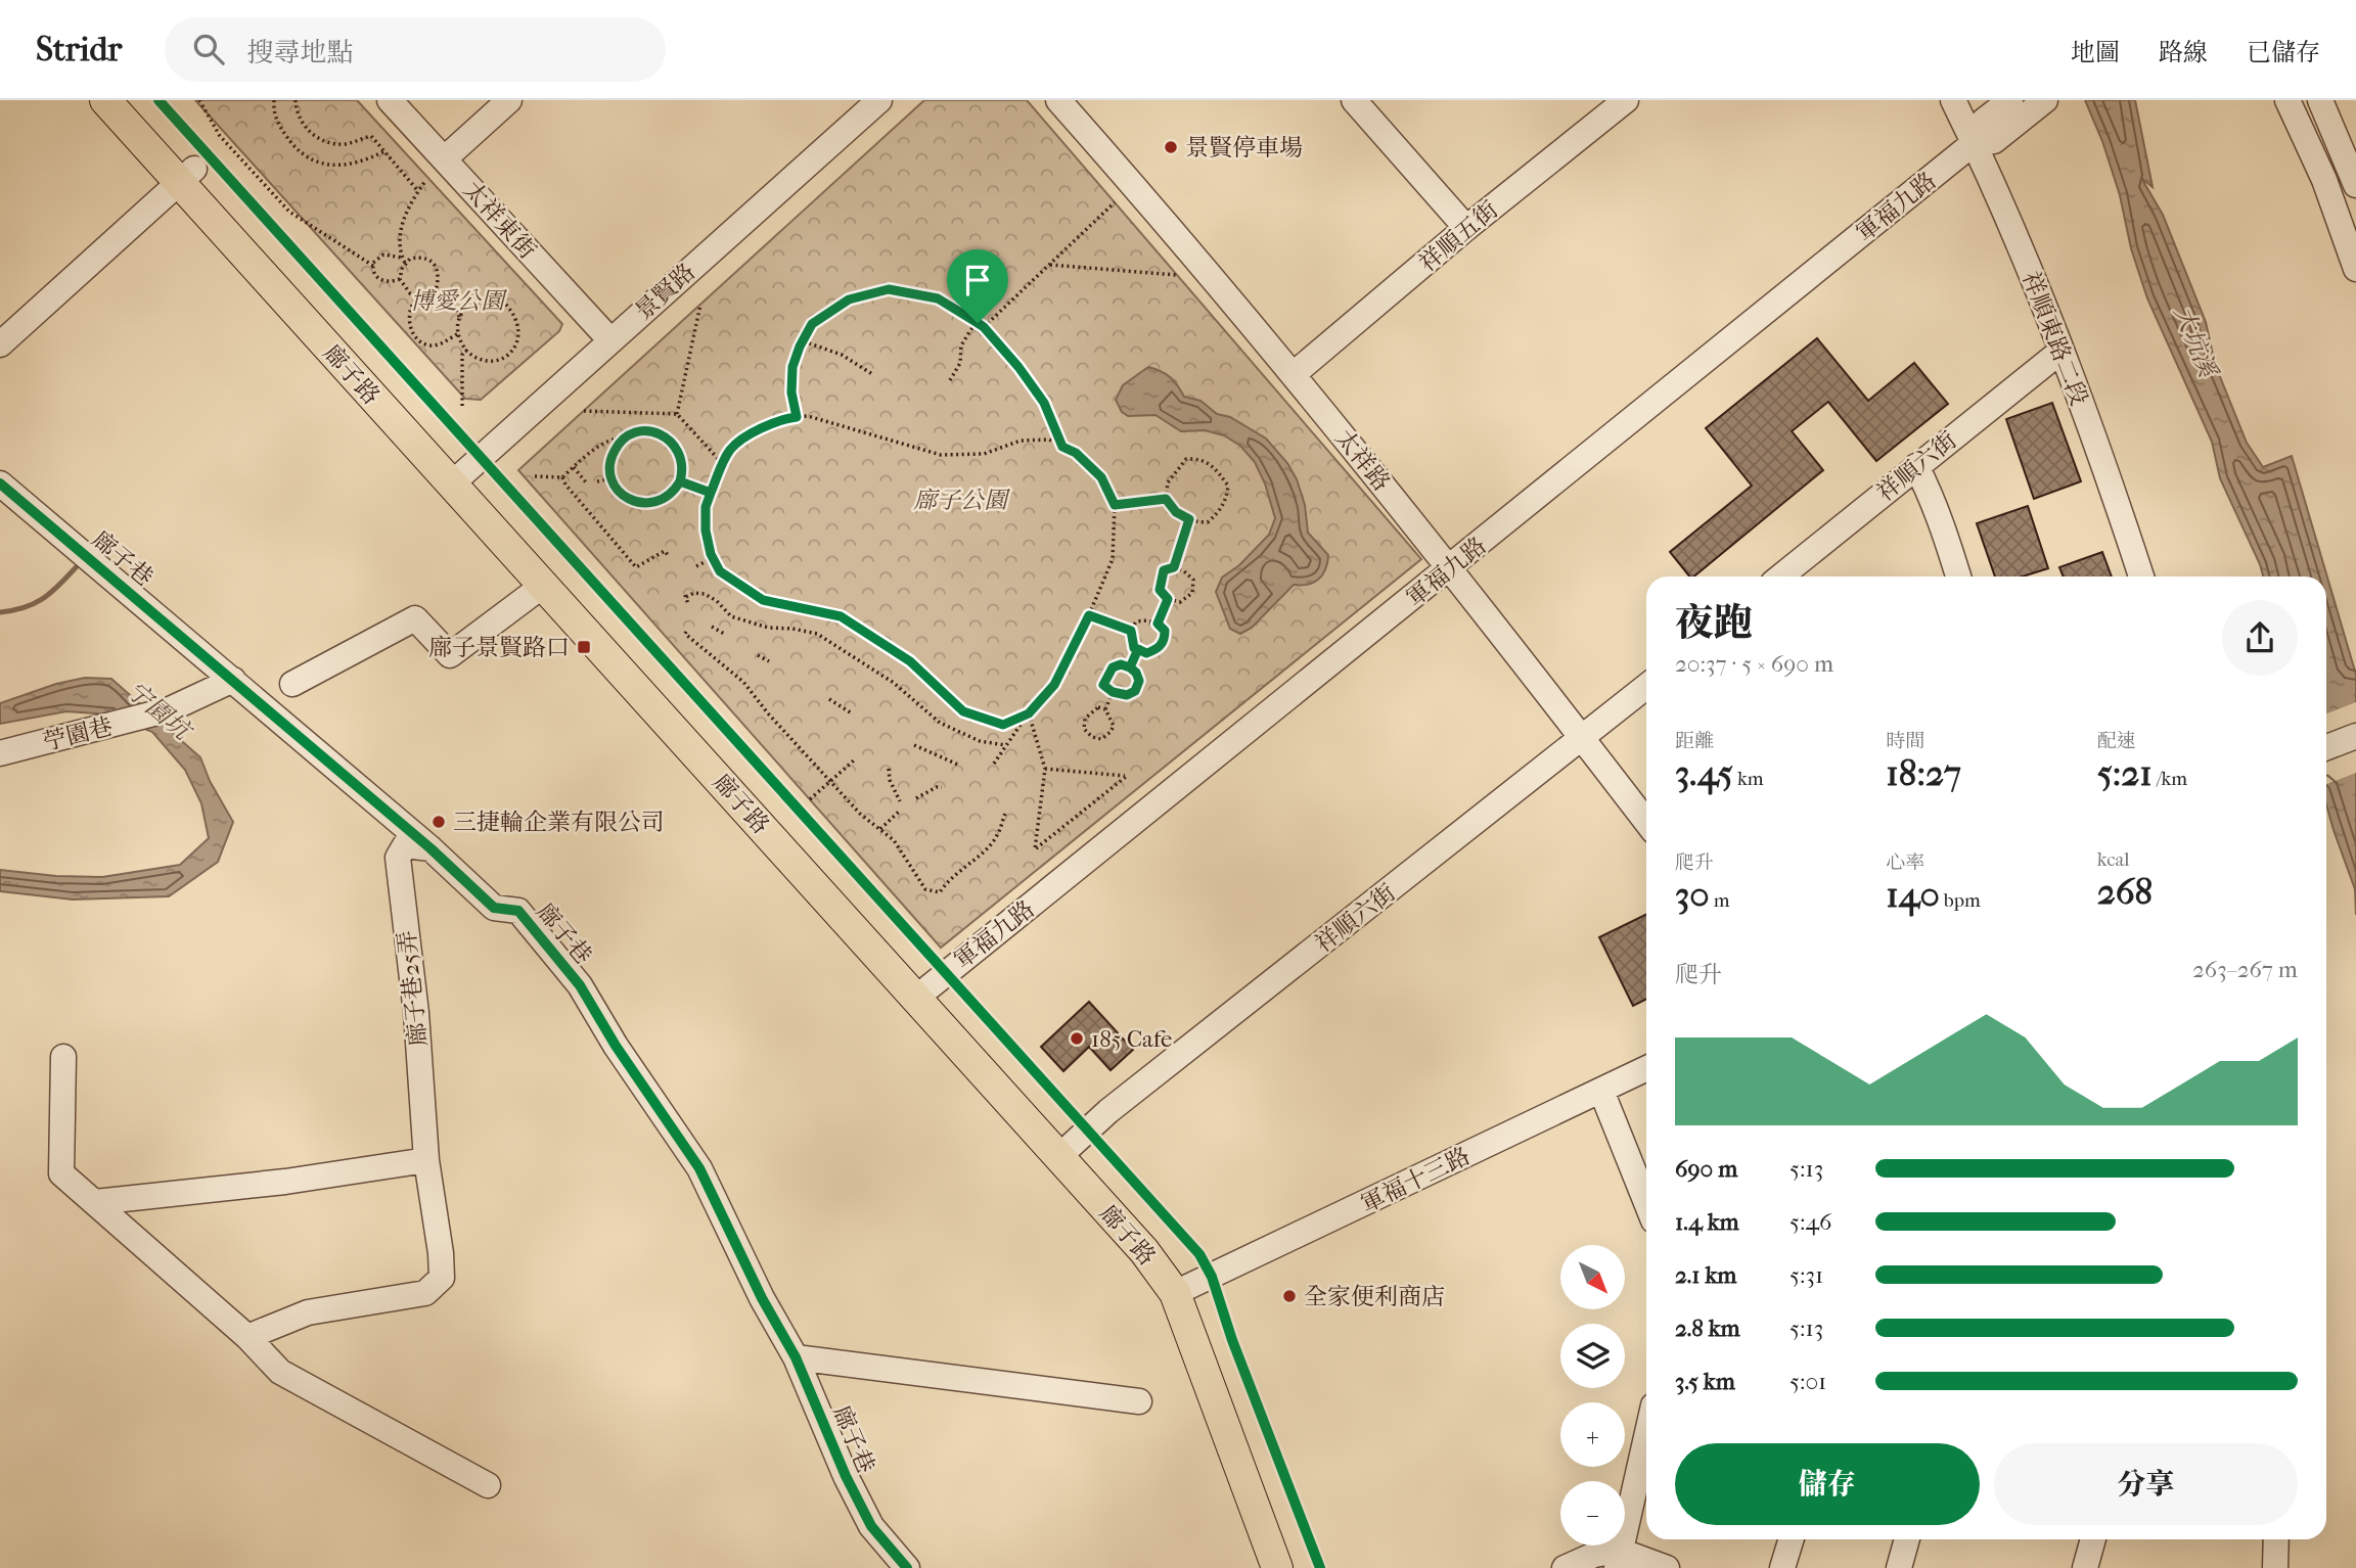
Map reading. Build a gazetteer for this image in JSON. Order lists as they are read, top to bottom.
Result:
{
  "streets": {
    "main road": ["廍子路"],
    "street": [
      "軍福九路",
      "太祥東街",
      "祥順五街",
      "景賢路",
      "祥順東路二段",
      "太祥路",
      "祥順六街",
      "廍子巷",
      "苧園巷",
      "廍子巷25弄",
      "軍福十三路"
    ]
  },
  "crossings": [
    ["軍福九路", "祥順東路二段"],
    ["軍福九路", "廍子路"],
    ["軍福九路", "太祥路"],
    ["太祥東街", "景賢路"],
    ["祥順五街", "太祥路"],
    ["景賢路", "廍子路"],
    ["祥順東路二段", "祥順六街"],
    ["廍子路", "祥順六街"],
    ["廍子路", "軍福十三路"],
    ["太祥路", "祥順六街"],
    ["廍子巷", "苧園巷"],
    ["廍子巷", "廍子巷25弄"]
  ],
  "water": ["大坑溪", "宁園坑"],
  "parks": ["博愛公園", "廍子公園"],
  "places": {
    "other": [
      "景賢停車場",
      "三捷輪企業有限公司",
      "185 Cafe",
      "全家便利商店"
    ],
    "transit": ["廍子景賢路口"]
  },
  "north": "bottom right",
  "page": {
    "header": "Stridr",
    "search": "搜尋地點",
    "nav": ["地圖", "路線", "已儲存"],
    "heading": ["夜跑", "20:37 · 5 × 690 m"],
    "stats": [
      ["距離", "3.45 km"],
      ["時間", "18:27"],
      ["配速", "5:21 /km"],
      ["爬升", "30 m"],
      ["心率", "140 bpm"],
      ["kcal", "268"]
    ],
    "chart": ["爬升", "263–267 m"],
    "list": [
      {
        "name": "690 m",
        "note": "5:13"
      },
      {
        "name": "1.4 km",
        "note": "5:46"
      },
      {
        "name": "2.1 km",
        "note": "5:31"
      },
      {
        "name": "2.8 km",
        "note": "5:13"
      },
      {
        "name": "3.5 km",
        "note": "5:01"
      }
    ],
    "map_buttons": ["+", "−"],
    "buttons": ["儲存", "分享"]
  }
}
